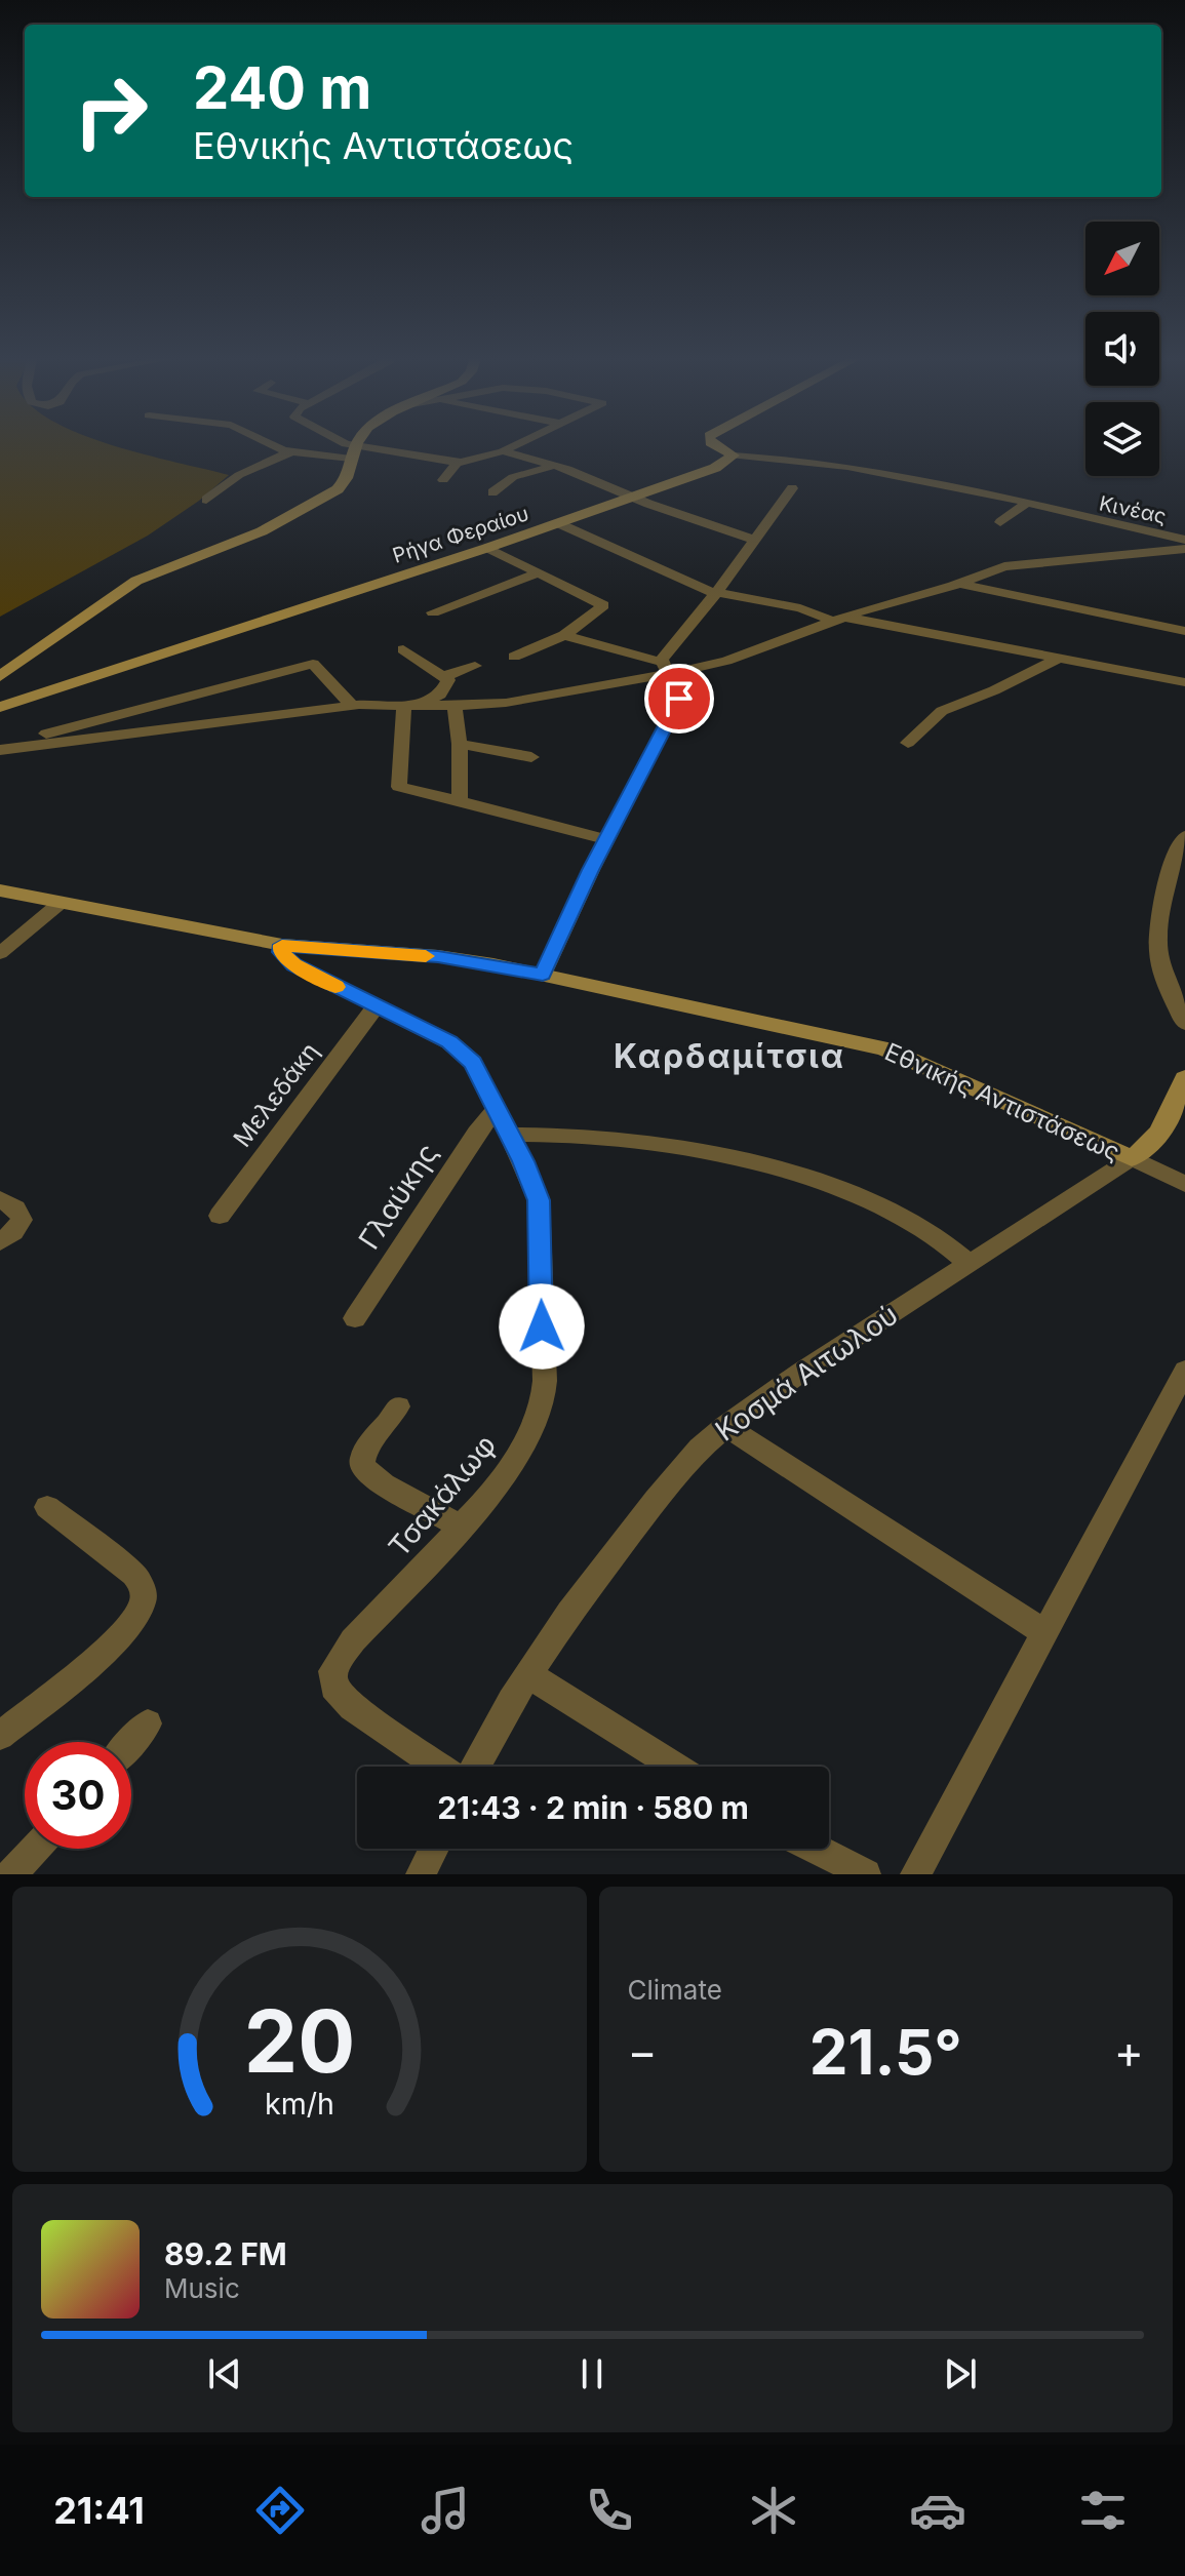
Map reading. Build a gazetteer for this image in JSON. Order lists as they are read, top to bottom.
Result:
{
  "streets": {
    "street": [
      "Κινέας",
      "Ρήγα Φεραίου",
      "Μελεδάκη",
      "Εθνικής Αντιστάσεως",
      "Γλαύκης",
      "Κοσμά Αιτωλού",
      "Τσακάλωφ"
    ]
  },
  "crossings": [
    ["Κινέας", "Ρήγα Φεραίου"],
    ["Μελεδάκη", "Τσακάλωφ"],
    ["Εθνικής Αντιστάσεως", "Κοσμά Αιτωλού"],
    ["Εθνικής Αντιστάσεως", "Τσακάλωφ"],
    ["Γλαύκης", "Τσακάλωφ"]
  ],
  "districts": ["Καρδαμίτσια"],
  "north": "bottom left",
  "page": {
    "turn": ["240 m", "Εθνικής Αντιστάσεως"],
    "limit": "30",
    "trip": "21:43 · 2 min · 580 m",
    "tile": "Climate",
    "heat": ["−", "21.5°", "+"],
    "song": ["89.2 FM", "Music"],
    "tabs": "21:41",
    "gauge": ["20", "km/h"]
  }
}
